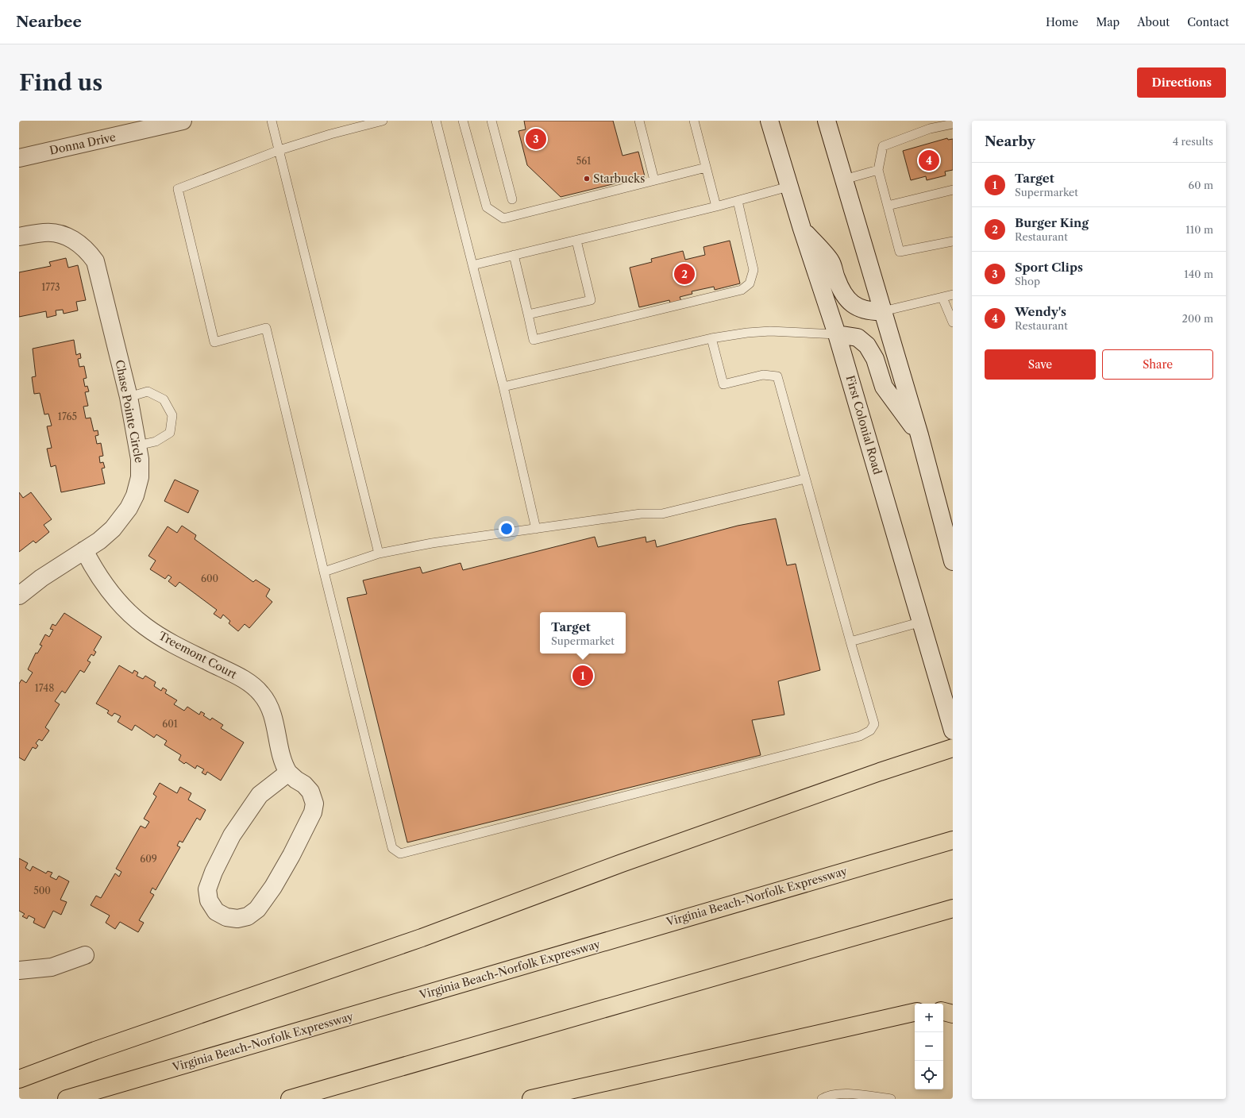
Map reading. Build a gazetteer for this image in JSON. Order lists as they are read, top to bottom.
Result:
{
  "streets": {
    "highway": ["Virginia Beach-Norfolk Expressway"],
    "street": [
      "Donna Drive",
      "Chase Pointe Circle",
      "First Colonial Road",
      "Treemont Court"
    ]
  },
  "crossings": [
    ["Chase Pointe Circle", "Treemont Court"]
  ],
  "places": ["Starbucks"],
  "house_numbers": [
    "561",
    "1773",
    "1765",
    "600",
    "1748",
    "601",
    "609",
    "500"
  ],
  "page": {
    "header": "Nearbee",
    "nav": [
      "Home",
      "Map",
      "About",
      "Contact"
    ],
    "buttons": [
      "Directions",
      ["Save", "Share"]
    ],
    "title": "Find us",
    "heading": ["Nearby", "4 results"],
    "pins": [
      "3",
      "4",
      "2",
      "1"
    ],
    "list": [
      {
        "mark": "1",
        "name": "Target",
        "note": "Supermarket",
        "value": "60 m"
      },
      {
        "mark": "2",
        "name": "Burger King",
        "note": "Restaurant",
        "value": "110 m"
      },
      {
        "mark": "3",
        "name": "Sport Clips",
        "note": "Shop",
        "value": "140 m"
      },
      {
        "mark": "4",
        "name": "Wendy's",
        "note": "Restaurant",
        "value": "200 m"
      }
    ],
    "popup": ["Target", "Supermarket"],
    "map_buttons": ["+", "−"]
  }
}
